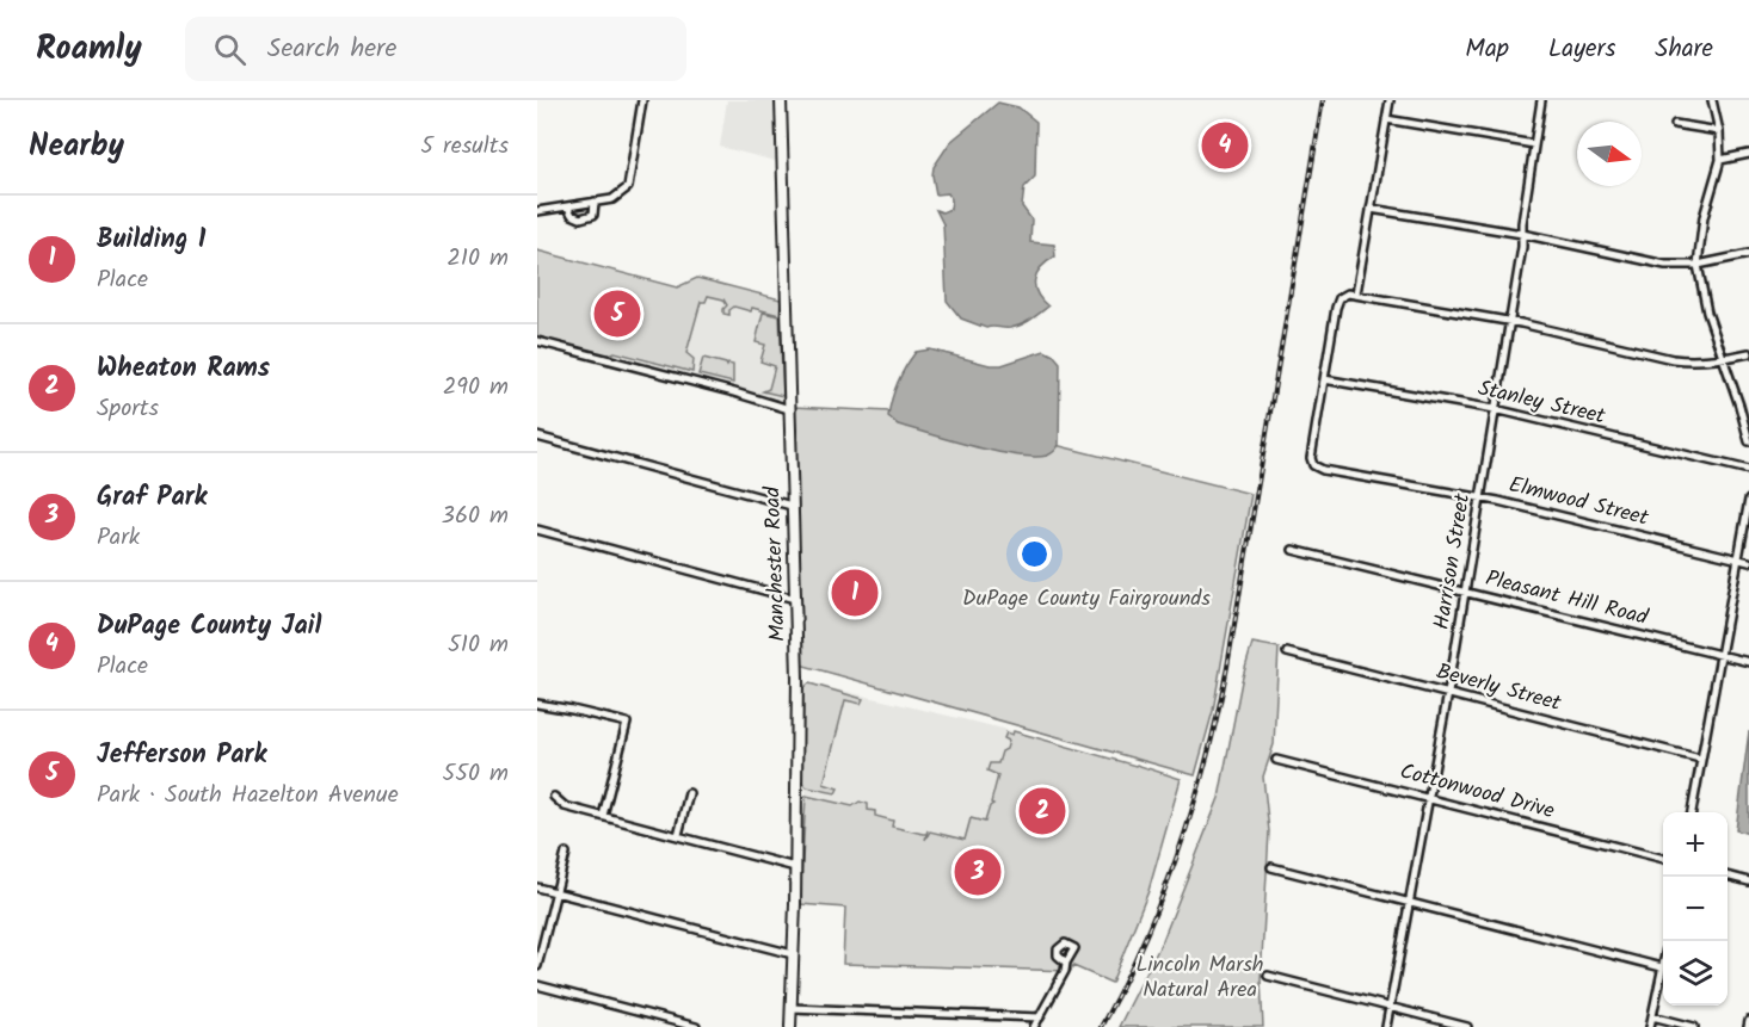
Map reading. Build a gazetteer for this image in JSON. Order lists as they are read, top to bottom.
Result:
{
  "streets": {
    "street": [
      "Stanley Street",
      "Elmwood Street",
      "Harrison Street",
      "Manchester Road",
      "Pleasant Hill Road",
      "Beverly Street",
      "Cottonwood Drive"
    ]
  },
  "crossings": [
    ["Stanley Street", "Elmwood Street"],
    ["Stanley Street", "Harrison Street"],
    ["Elmwood Street", "Harrison Street"],
    ["Harrison Street", "Pleasant Hill Road"],
    ["Harrison Street", "Beverly Street"],
    ["Harrison Street", "Cottonwood Drive"]
  ],
  "parks": ["DuPage County Fairgrounds", "Lincoln Marsh Natural Area"],
  "north": "right",
  "page": {
    "header": "Roamly",
    "search": "Search here",
    "nav": ["Map", "Layers", "Share"],
    "heading": ["Nearby", "5 results"],
    "pins": [
      "4",
      "5",
      "1",
      "2",
      "3"
    ],
    "list": [
      {
        "mark": "1",
        "name": "Building 1",
        "note": "Place",
        "value": "210 m"
      },
      {
        "mark": "2",
        "name": "Wheaton Rams",
        "note": "Sports",
        "value": "290 m"
      },
      {
        "mark": "3",
        "name": "Graf Park",
        "note": "Park",
        "value": "360 m"
      },
      {
        "mark": "4",
        "name": "DuPage County Jail",
        "note": "Place",
        "value": "510 m"
      },
      {
        "mark": "5",
        "name": "Jefferson Park",
        "note": "Park · South Hazelton Avenue",
        "value": "550 m"
      }
    ],
    "map_buttons": ["+", "−"]
  }
}
